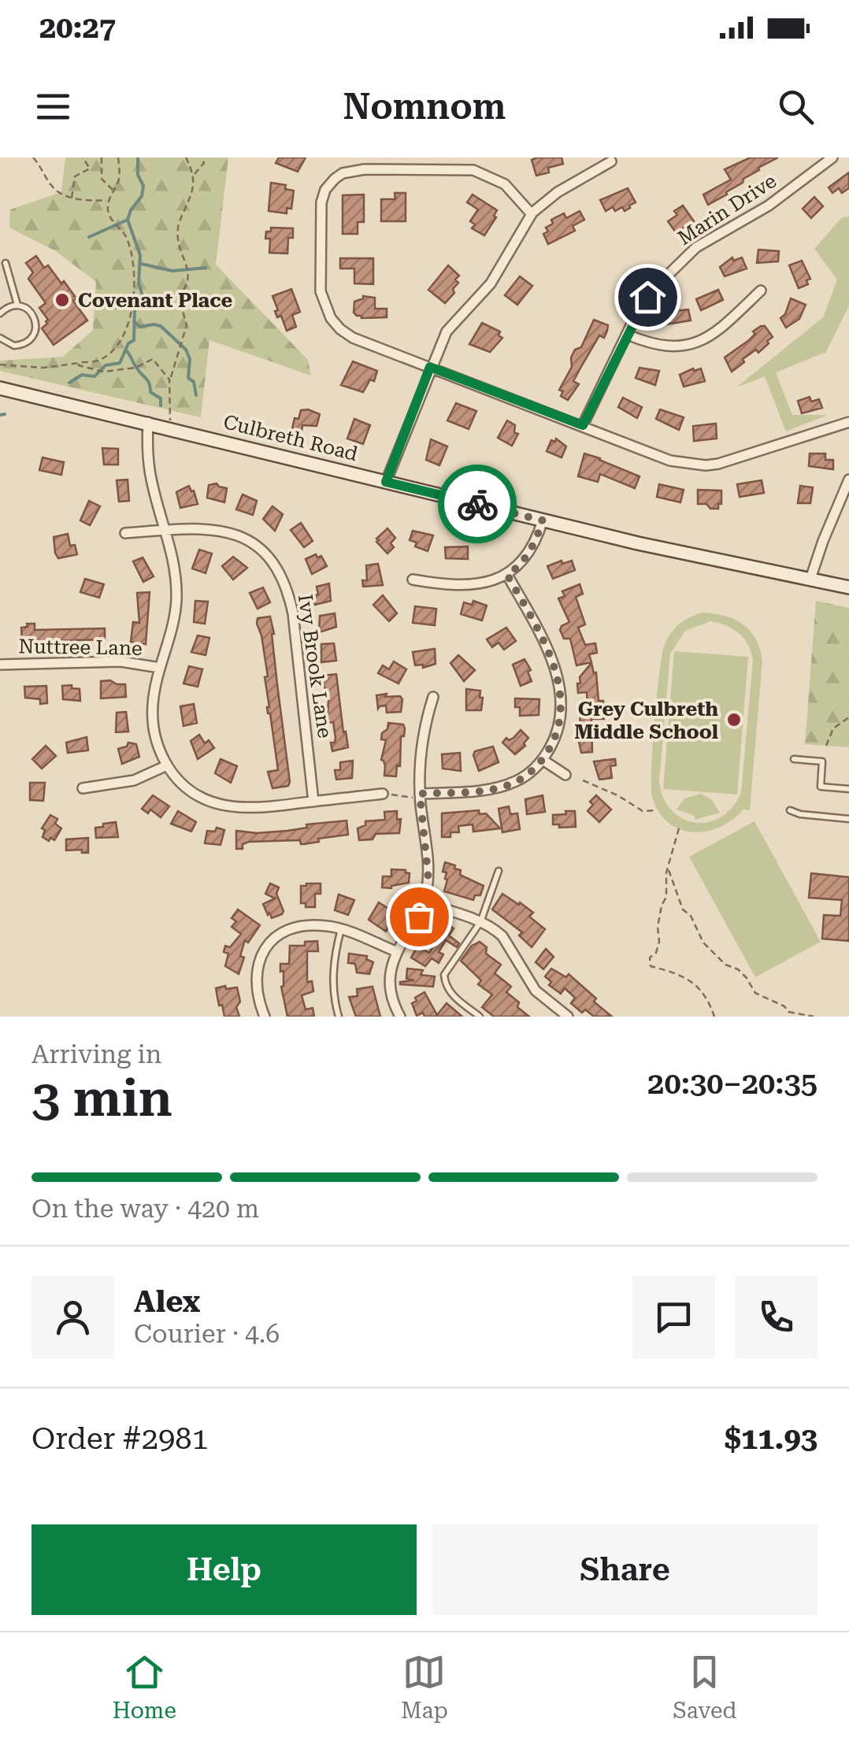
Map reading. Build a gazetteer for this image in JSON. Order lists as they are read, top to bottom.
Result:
{
  "streets": {
    "street": [
      "Marin Drive",
      "Culbreth Road",
      "Nuttree Lane",
      "Ivy Brook Lane"
    ]
  },
  "places": ["Covenant Place", "Grey Culbreth Middle School"],
  "page": {
    "status": "20:27",
    "header": "Nomnom",
    "heading": ["3 min", "Arriving in", "20:30–20:35"],
    "panel": [
      "Alex",
      "Courier · 4.6",
      "Order #2981",
      "$11.93"
    ],
    "bar": "On the way · 420 m",
    "buttons": ["Help", "Share"],
    "tabs": ["Home", "Map", "Saved"]
  }
}
